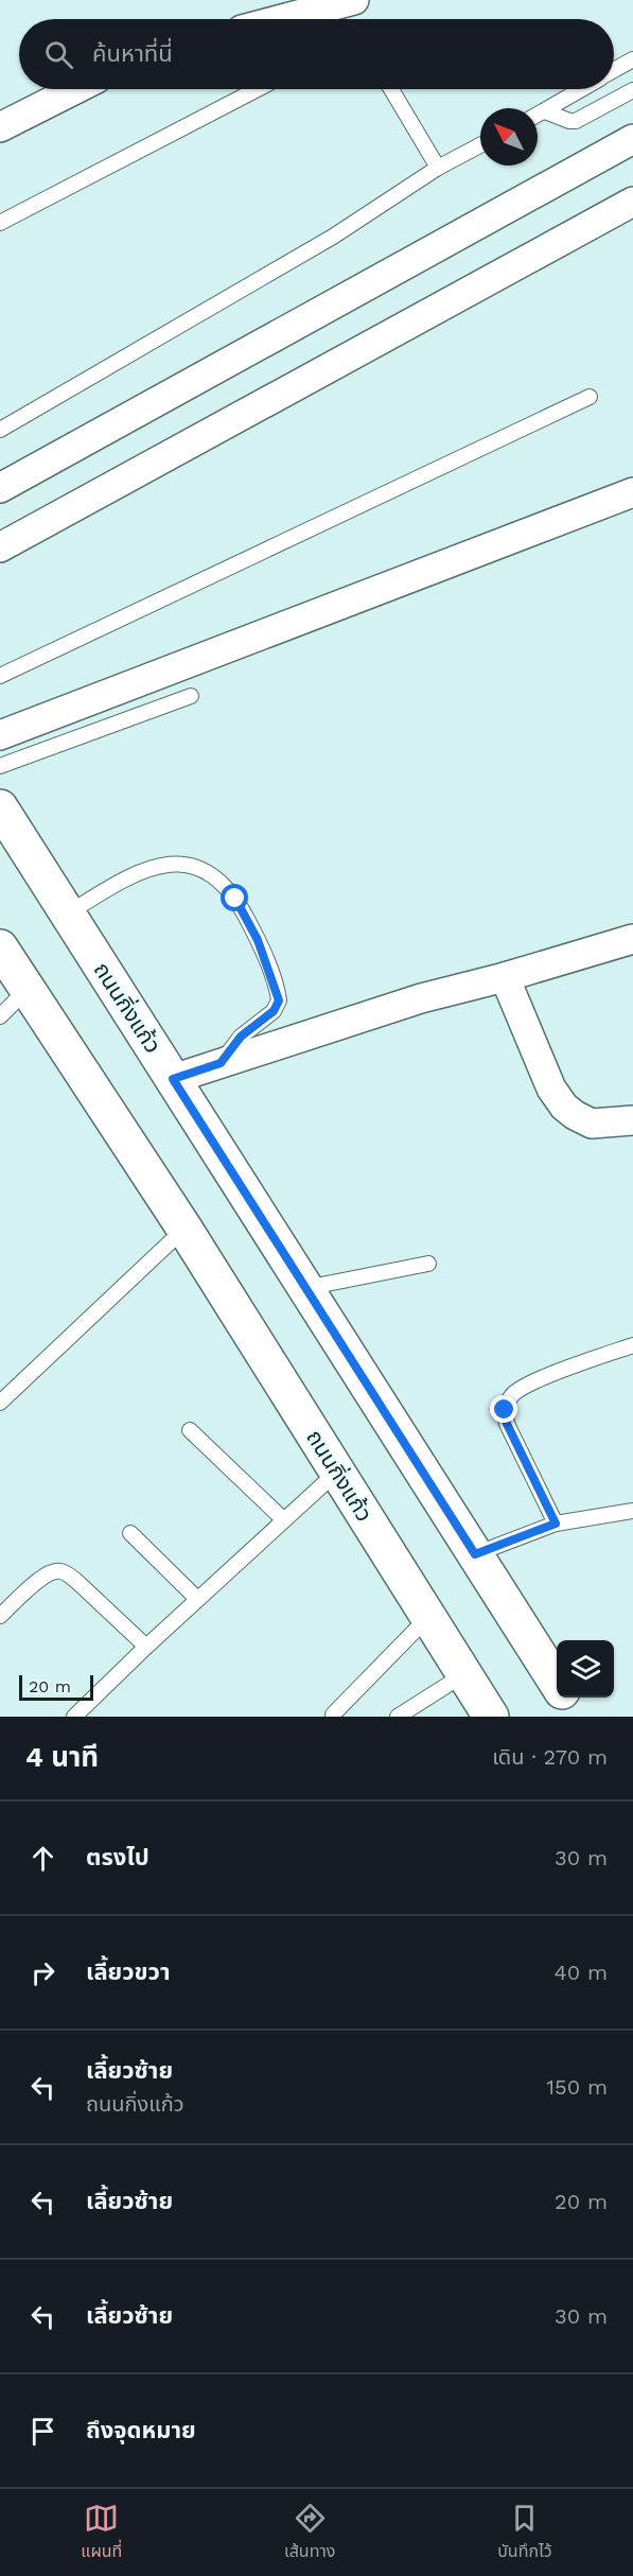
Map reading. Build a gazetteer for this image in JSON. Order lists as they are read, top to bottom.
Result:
{
  "streets": {
    "main road": ["ถนนกิ่งแก้ว"]
  },
  "scale_bar": "20 m",
  "north": "top left",
  "page": {
    "search": "ค้นหาที่นี่",
    "scale": "20 m",
    "heading": ["4 นาที", "เดิน · 270 m"],
    "list": [
      ["ตรงไป", "30 m"],
      ["เลี้ยวขวา", "40 m"],
      ["เลี้ยวซ้าย", "ถนนกิ่งแก้ว", "150 m"],
      ["เลี้ยวซ้าย", "20 m"],
      ["เลี้ยวซ้าย", "30 m"],
      "ถึงจุดหมาย"
    ],
    "nav": ["แผนที่", "เส้นทาง", "บันทึกไว้"]
  }
}
